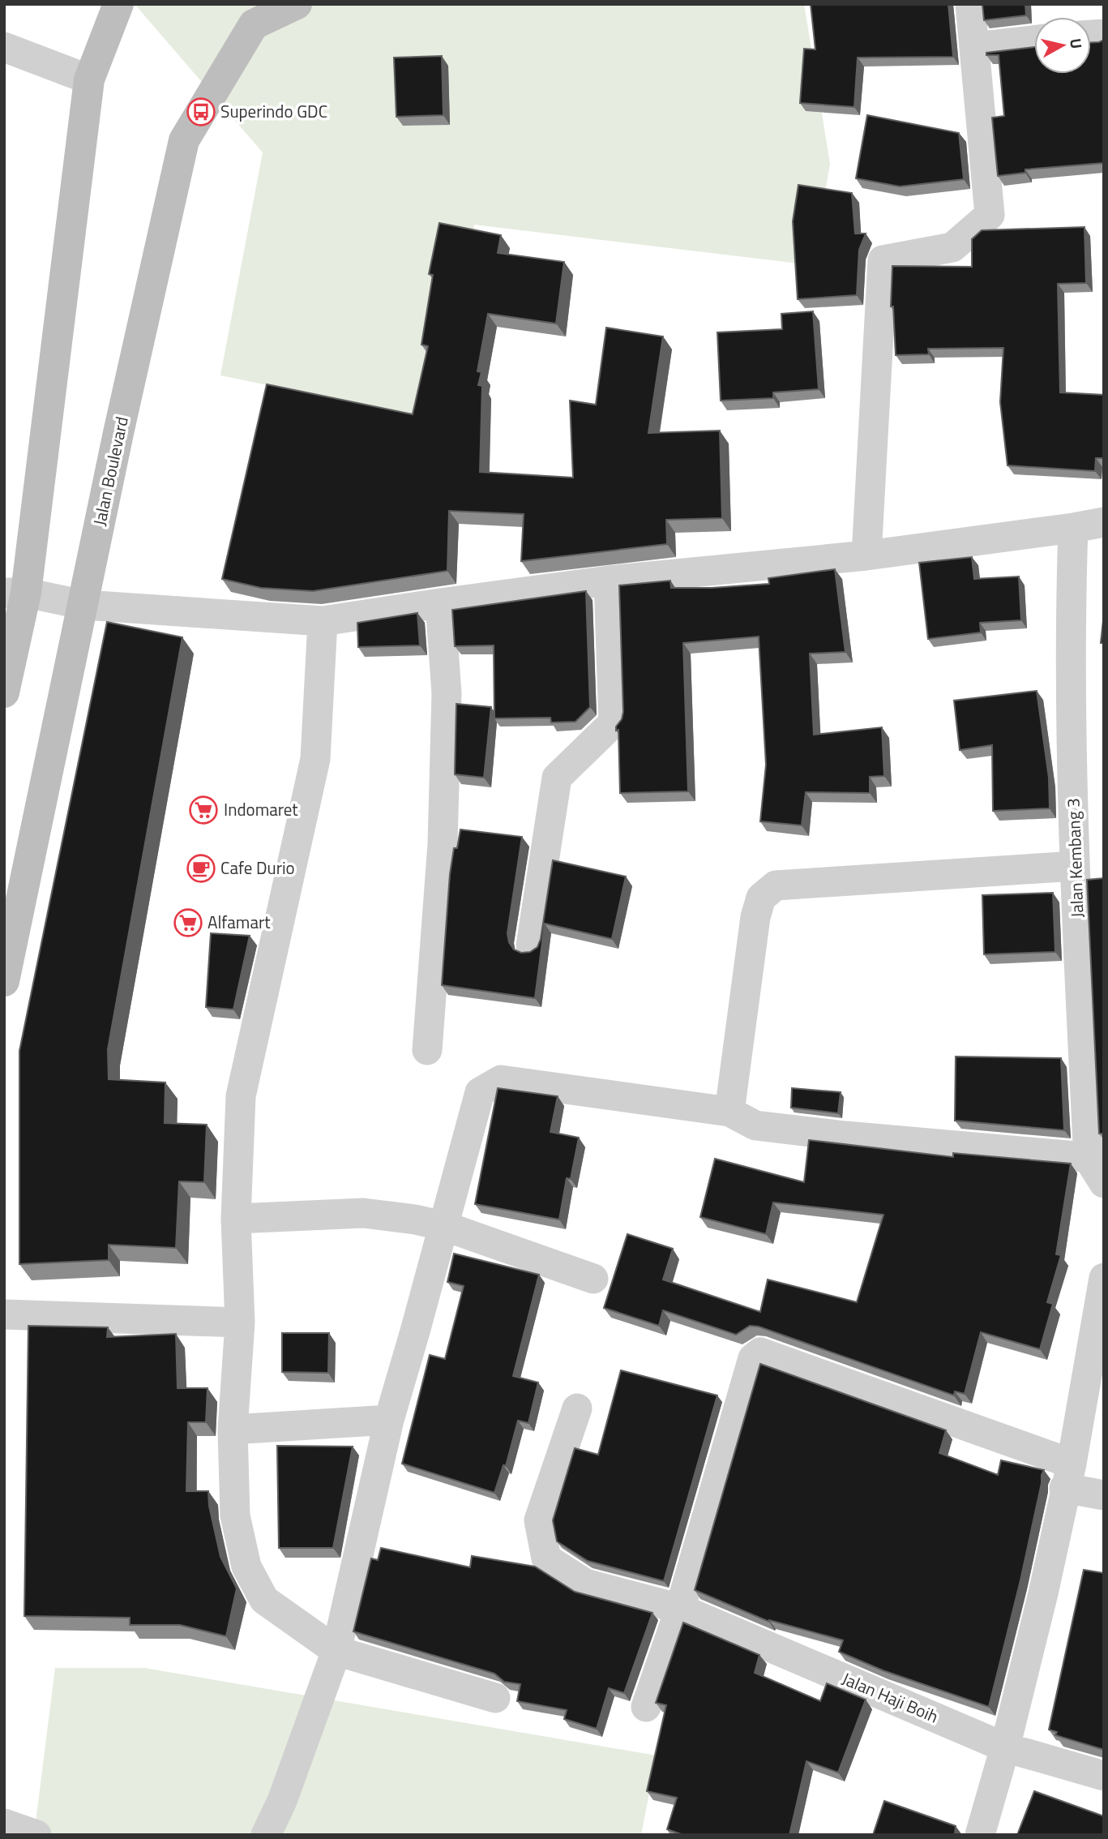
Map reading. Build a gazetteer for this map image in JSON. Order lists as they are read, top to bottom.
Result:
{
  "streets": {
    "main road": ["Jalan Boulevard"],
    "street": ["Jalan Kembang 3", "Jalan Haji Boih"]
  },
  "places": {
    "bus stop": ["Superindo GDC"],
    "supermarket": ["Indomaret", "Alfamart"],
    "cafe": ["Cafe Durio"]
  },
  "north": "right"
}
